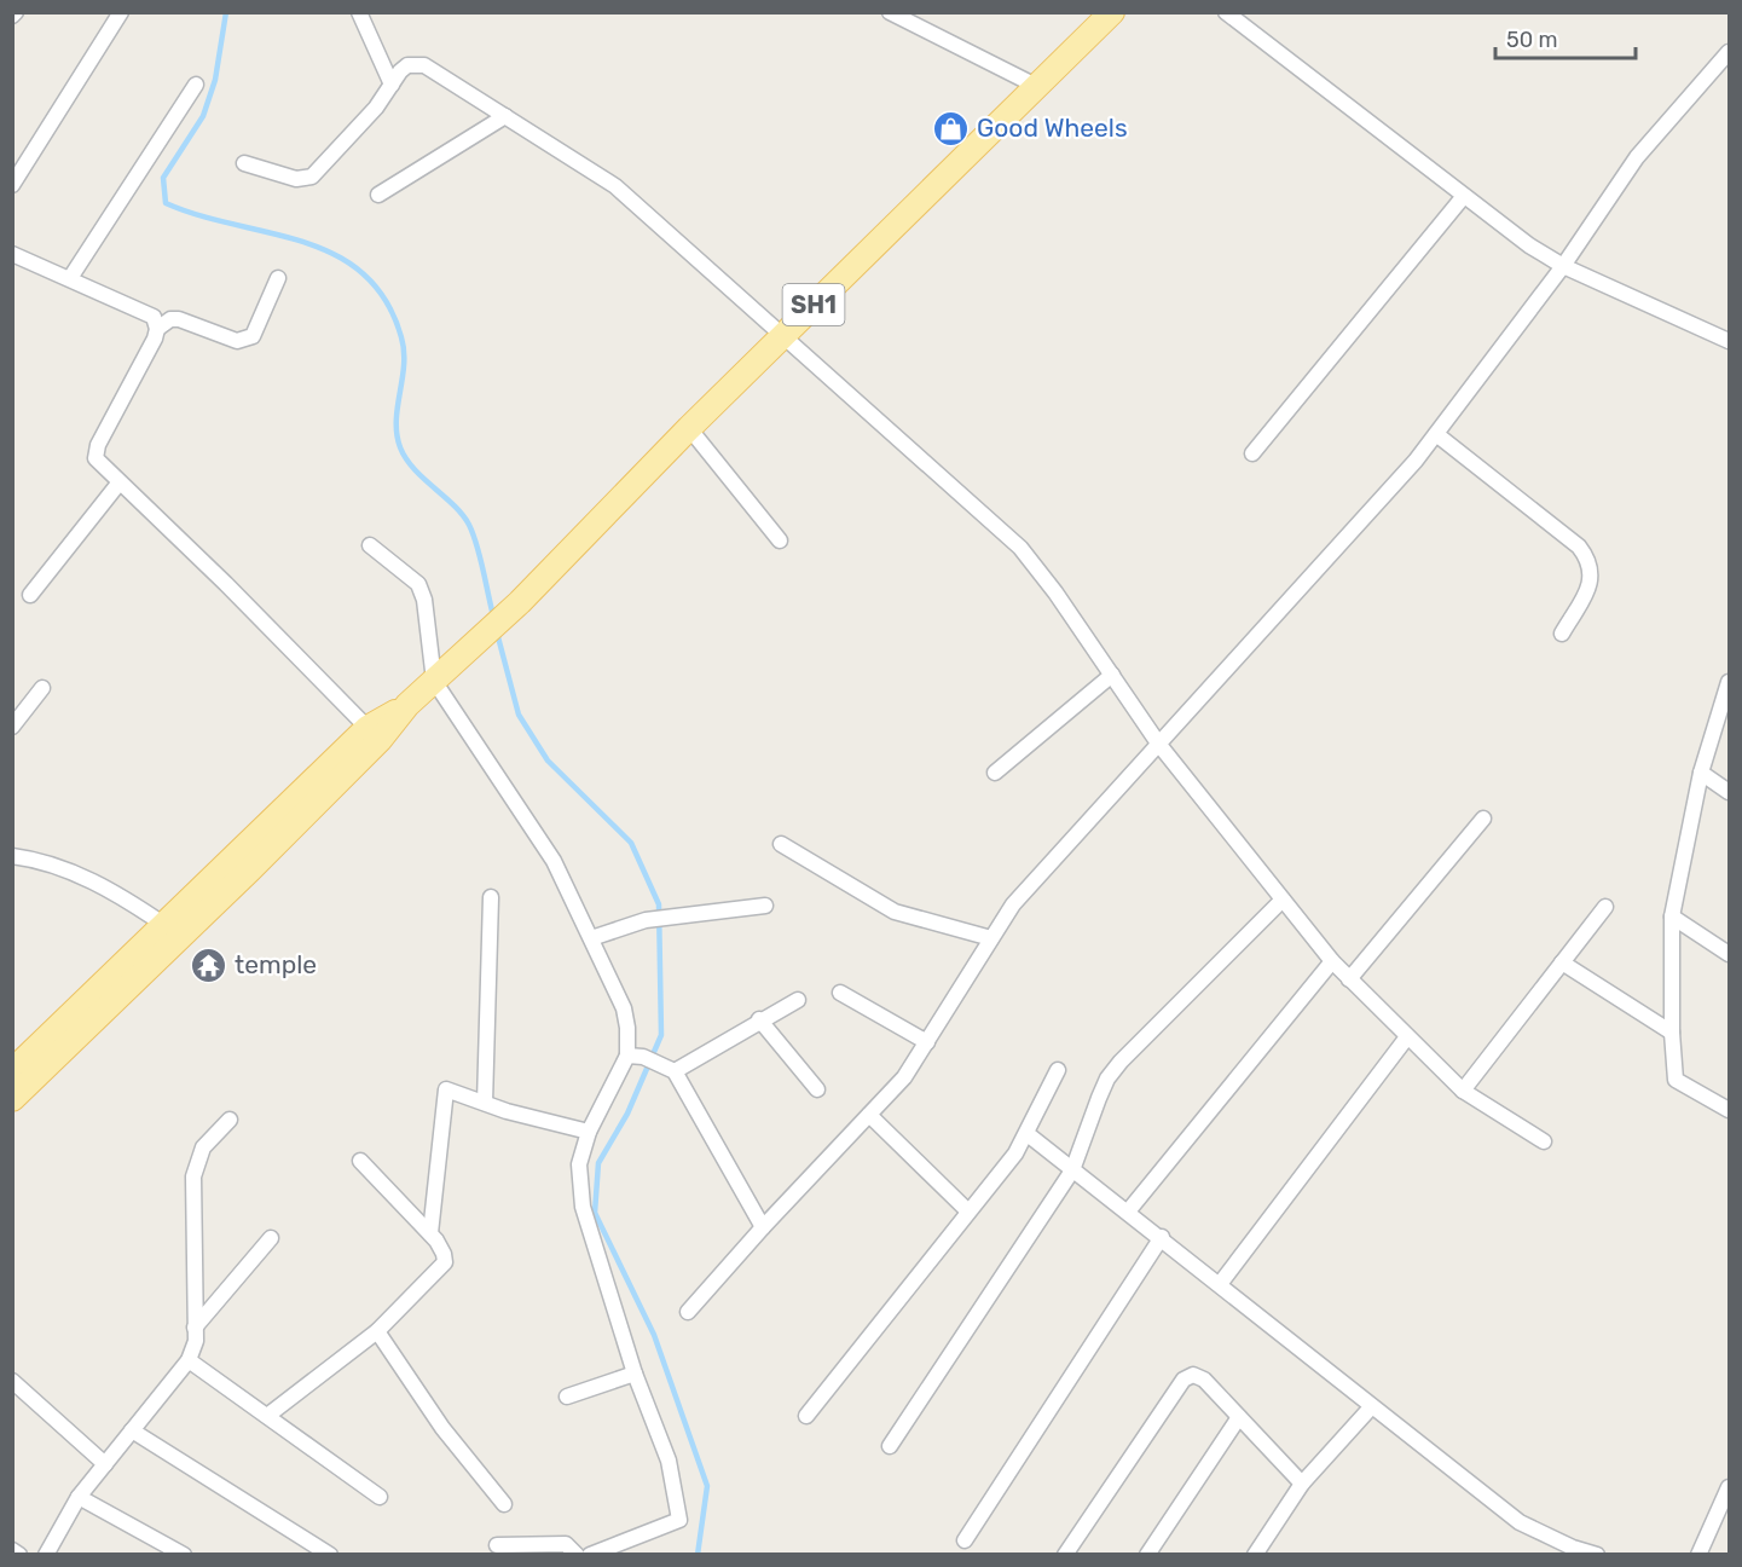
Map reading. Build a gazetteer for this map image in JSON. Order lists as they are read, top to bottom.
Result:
{
  "streets": {
    "main road": ["SH1"]
  },
  "places": {
    "shop": ["Good Wheels"],
    "temple": ["temple"]
  },
  "scale_bar": "50 m"
}
